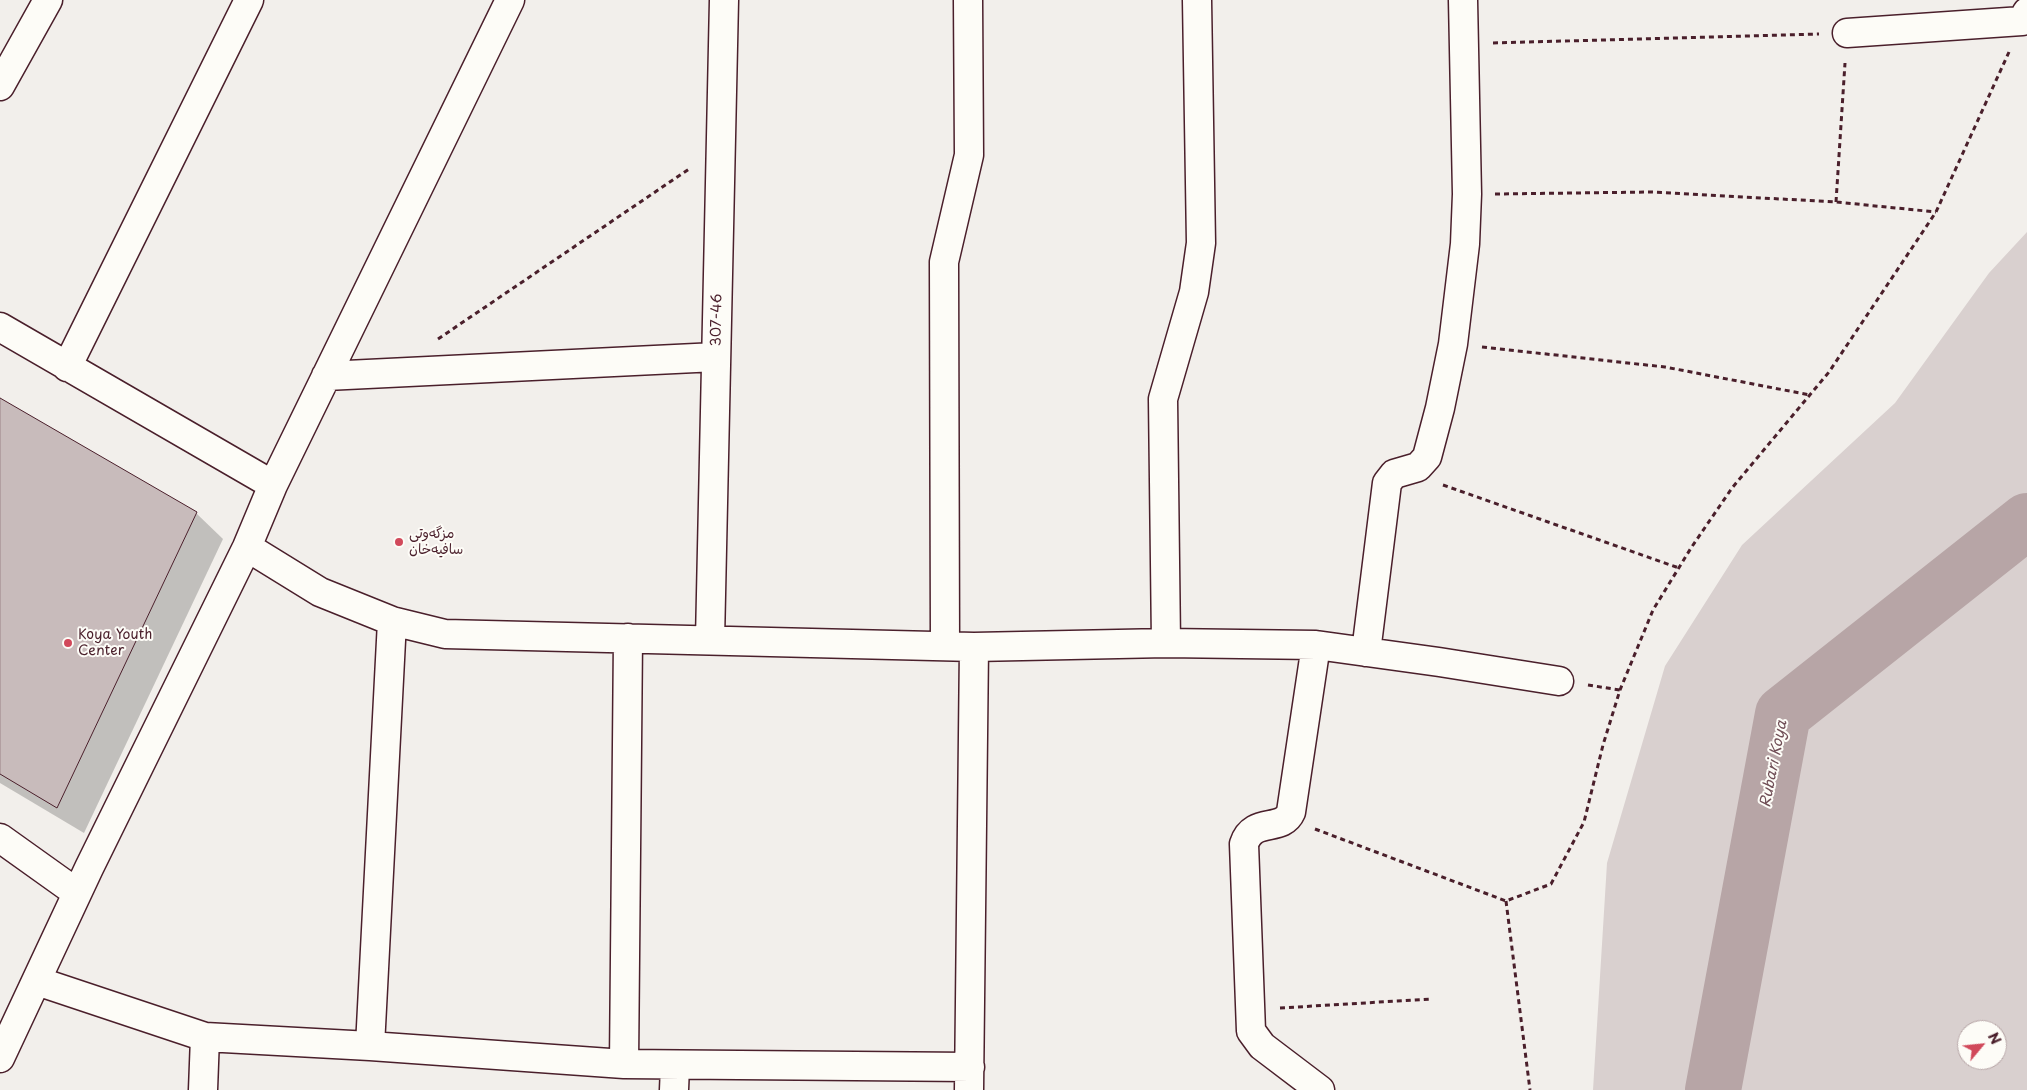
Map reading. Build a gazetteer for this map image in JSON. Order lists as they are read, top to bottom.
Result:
{
  "streets": {
    "street": ["307-46"]
  },
  "water": ["Rubari Koya"],
  "places": ["مزگه‌وتی سافیه‌خان", "Koya Youth Center"],
  "north": "top right"
}
